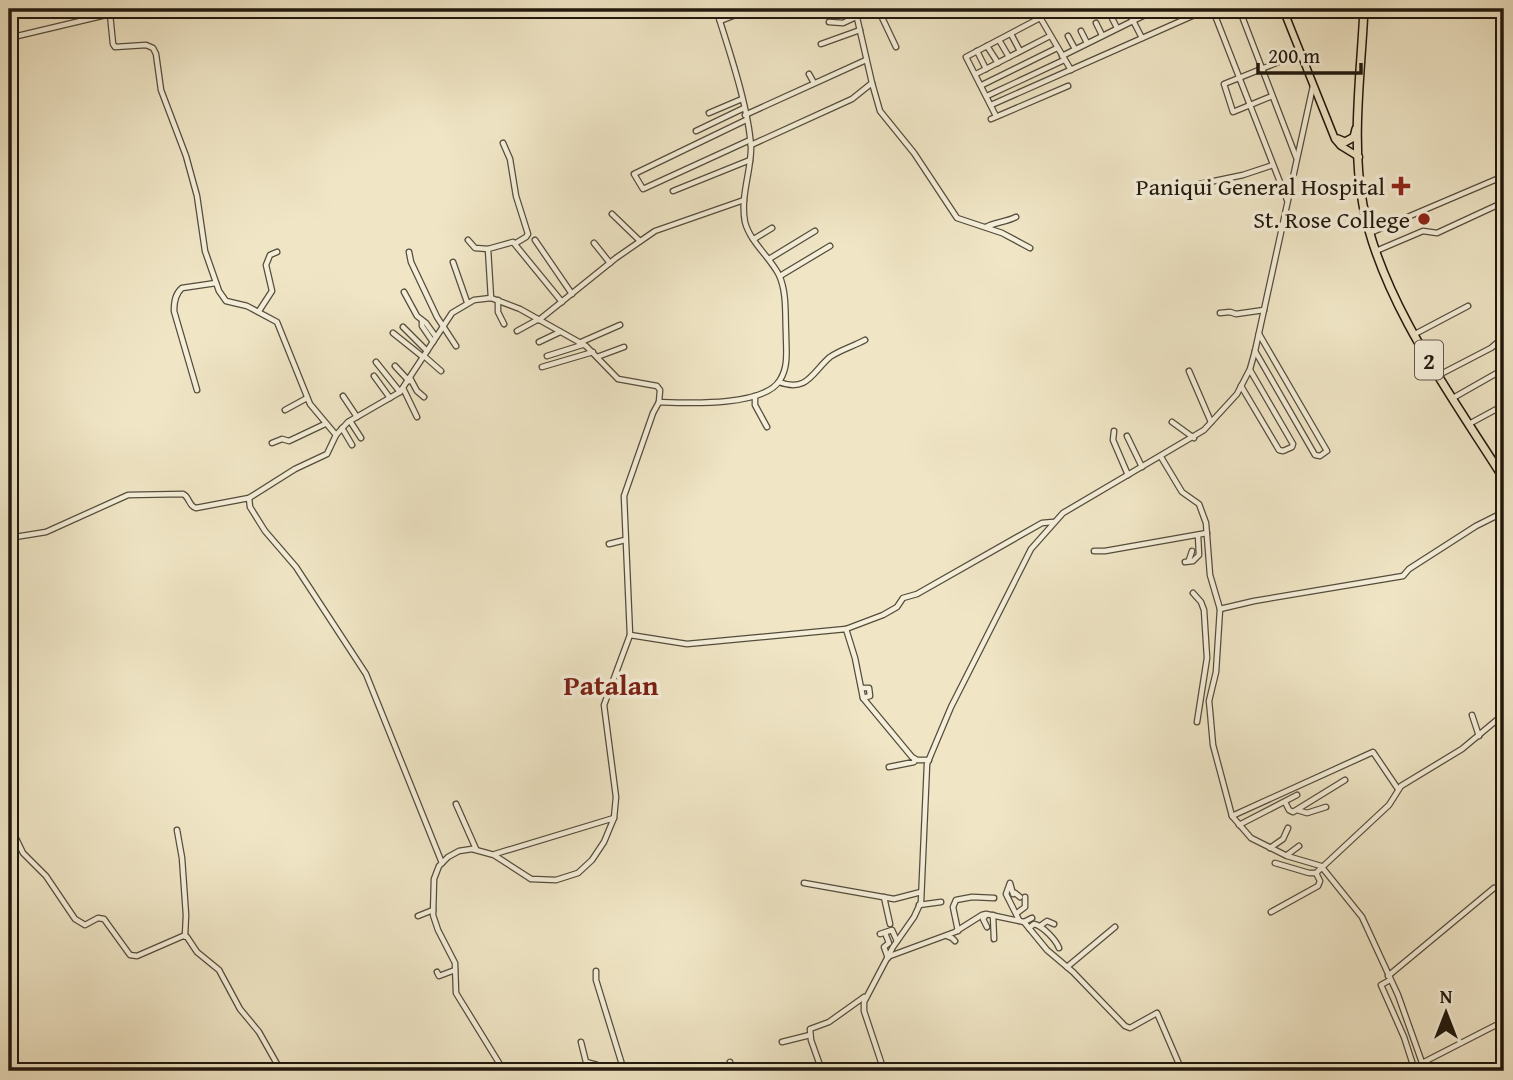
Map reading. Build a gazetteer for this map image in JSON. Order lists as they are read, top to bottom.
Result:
{
  "streets": {
    "highway": ["2"]
  },
  "districts": ["Patalan"],
  "places": {
    "health": ["Paniqui General Hospital"],
    "other": ["St. Rose College"]
  },
  "scale_bar": "200 m",
  "north": "top"
}
